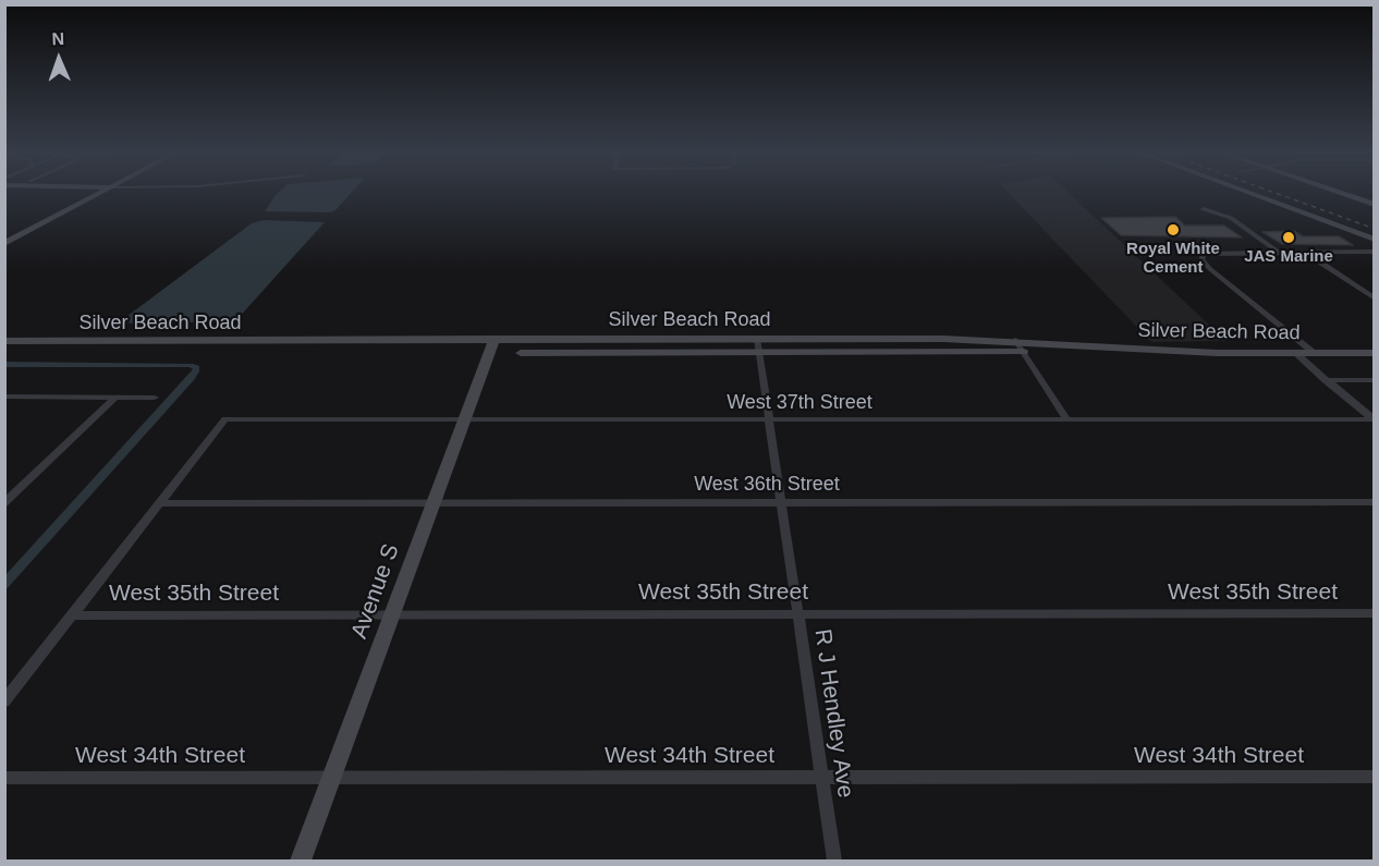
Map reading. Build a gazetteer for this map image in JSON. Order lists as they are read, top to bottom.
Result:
{
  "streets": {
    "street": [
      "Silver Beach Road",
      "West 37th Street",
      "West 36th Street",
      "Avenue S",
      "West 35th Street",
      "R J Hendley Ave",
      "West 34th Street"
    ]
  },
  "crossings": [
    ["Silver Beach Road", "Avenue S"],
    ["Silver Beach Road", "R J Hendley Ave"],
    ["West 37th Street", "West 36th Street"],
    ["West 37th Street", "Avenue S"],
    ["West 37th Street", "R J Hendley Ave"],
    ["West 36th Street", "Avenue S"],
    ["West 36th Street", "R J Hendley Ave"],
    ["Avenue S", "West 35th Street"],
    ["Avenue S", "West 34th Street"],
    ["West 35th Street", "R J Hendley Ave"],
    ["R J Hendley Ave", "West 34th Street"]
  ],
  "places": ["Royal White Cement", "JAS Marine"],
  "north": "top"
}
